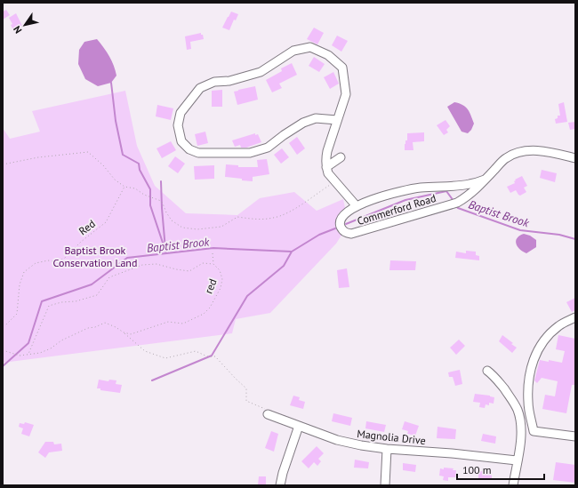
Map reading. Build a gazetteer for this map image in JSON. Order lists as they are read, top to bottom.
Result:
{
  "streets": {
    "street": ["Commerford Road", "Magnolia Drive"],
    "path": ["Red", "red"]
  },
  "water": ["Baptist Brook"],
  "parks": ["Baptist Brook Conservation Land"],
  "scale_bar": "100 m",
  "north": "bottom left"
}
